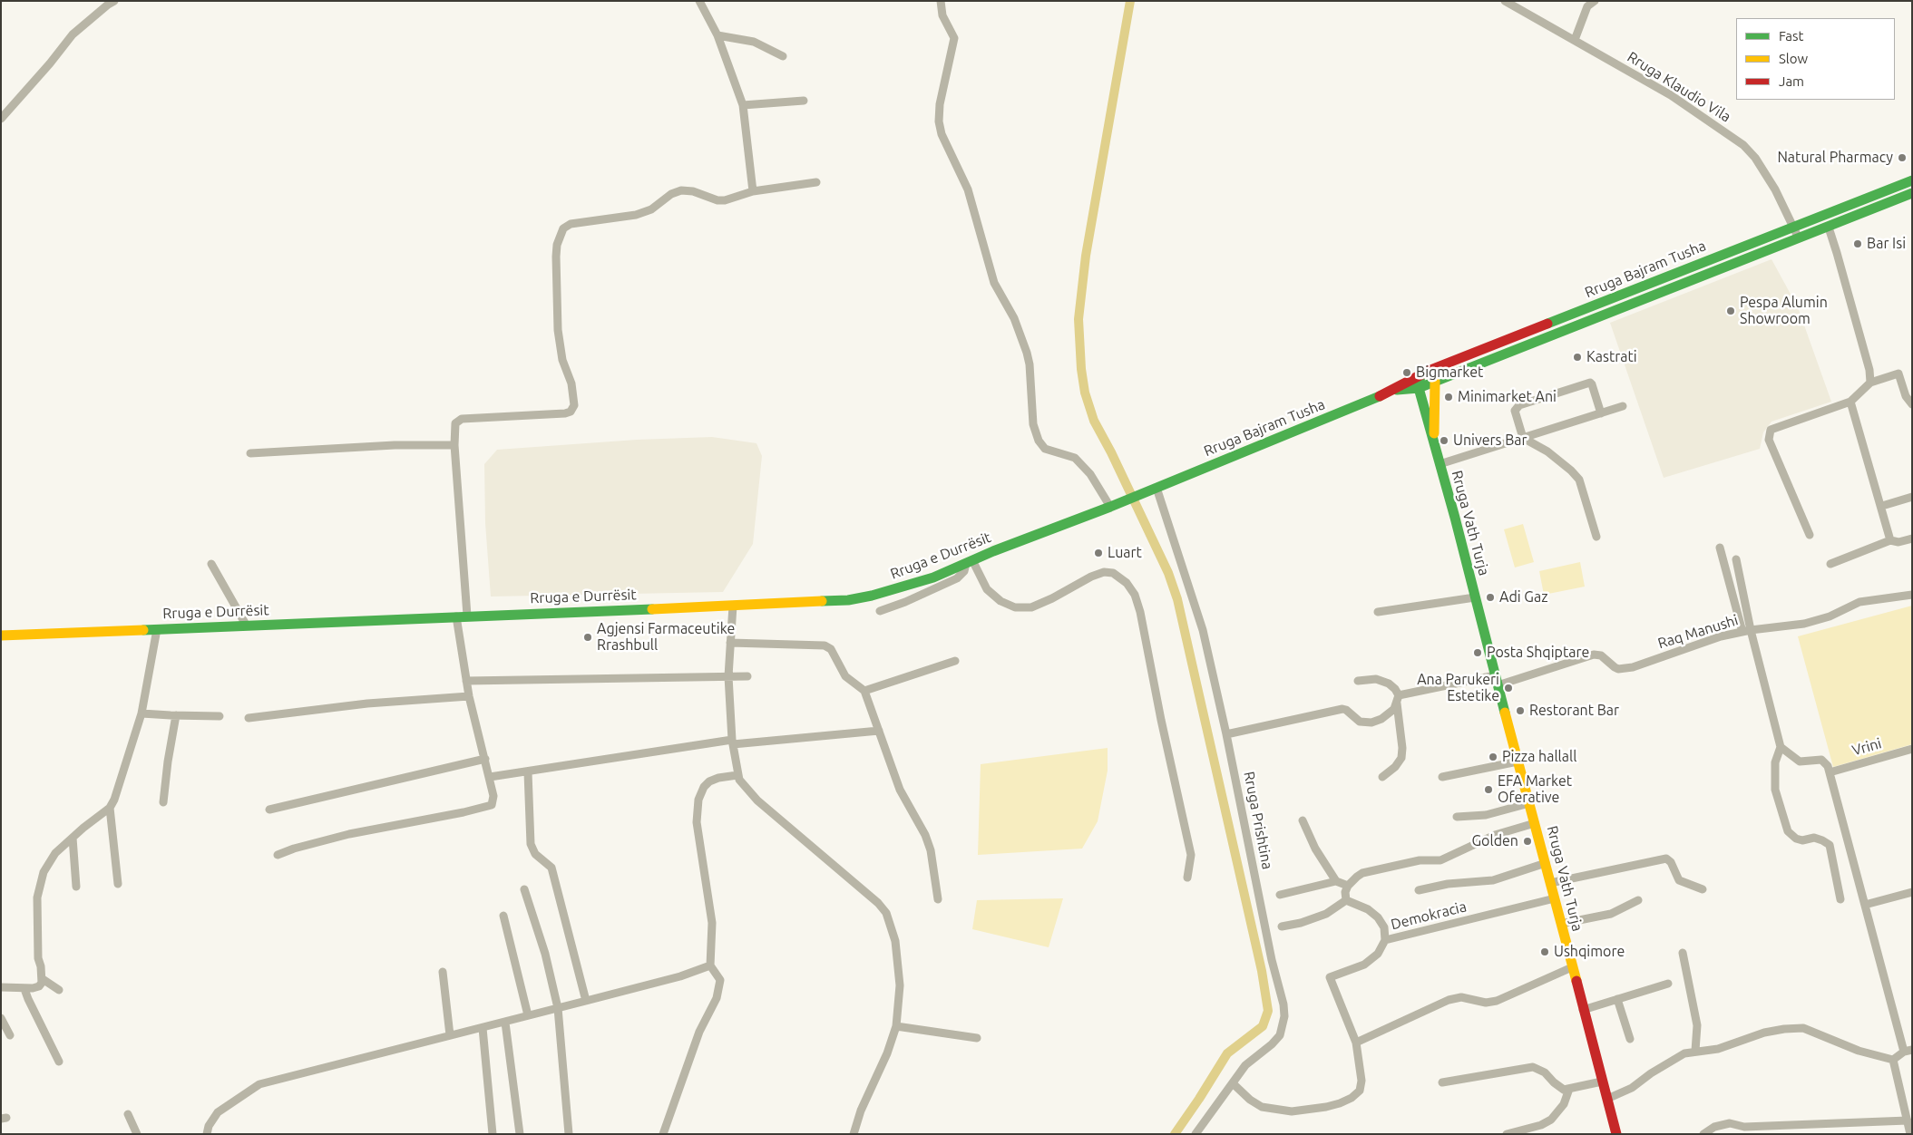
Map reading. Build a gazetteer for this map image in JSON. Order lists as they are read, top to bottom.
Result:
{
  "streets": {
    "main road": ["Rruga Bajram Tusha", "Rruga Vath Turja", "Rruga e Durrësit"],
    "street": [
      "Rruga Klaudio Vila",
      "Raq Manushi",
      "Vrini",
      "Rruga Prishtina",
      "Demokracia"
    ]
  },
  "crossings": [
    ["Rruga Klaudio Vila", "Rruga Bajram Tusha"],
    ["Rruga Bajram Tusha", "Rruga Vath Turja"],
    ["Rruga Bajram Tusha", "Rruga e Durrësit"],
    ["Rruga Bajram Tusha", "Rruga Prishtina"],
    ["Rruga Vath Turja", "Raq Manushi"],
    ["Rruga Vath Turja", "Demokracia"],
    ["Rruga e Durrësit", "Rruga Prishtina"]
  ],
  "places": [
    "Natural Pharmacy",
    "Bar Isi",
    "Pespa Alumin Showroom",
    "Kastrati",
    "Bigmarket",
    "Minimarket Ani",
    "Univers Bar",
    "Luart",
    "Adi Gaz",
    "Agjensi Farmaceutike Rrashbull",
    "Posta Shqiptare",
    "Ana Parukeri Estetike",
    "Restorant Bar",
    "Pizza hallall",
    "EFA Market Oferative",
    "Golden",
    "Ushqimore"
  ],
  "legend": ["Fast", "Slow", "Jam"]
}
